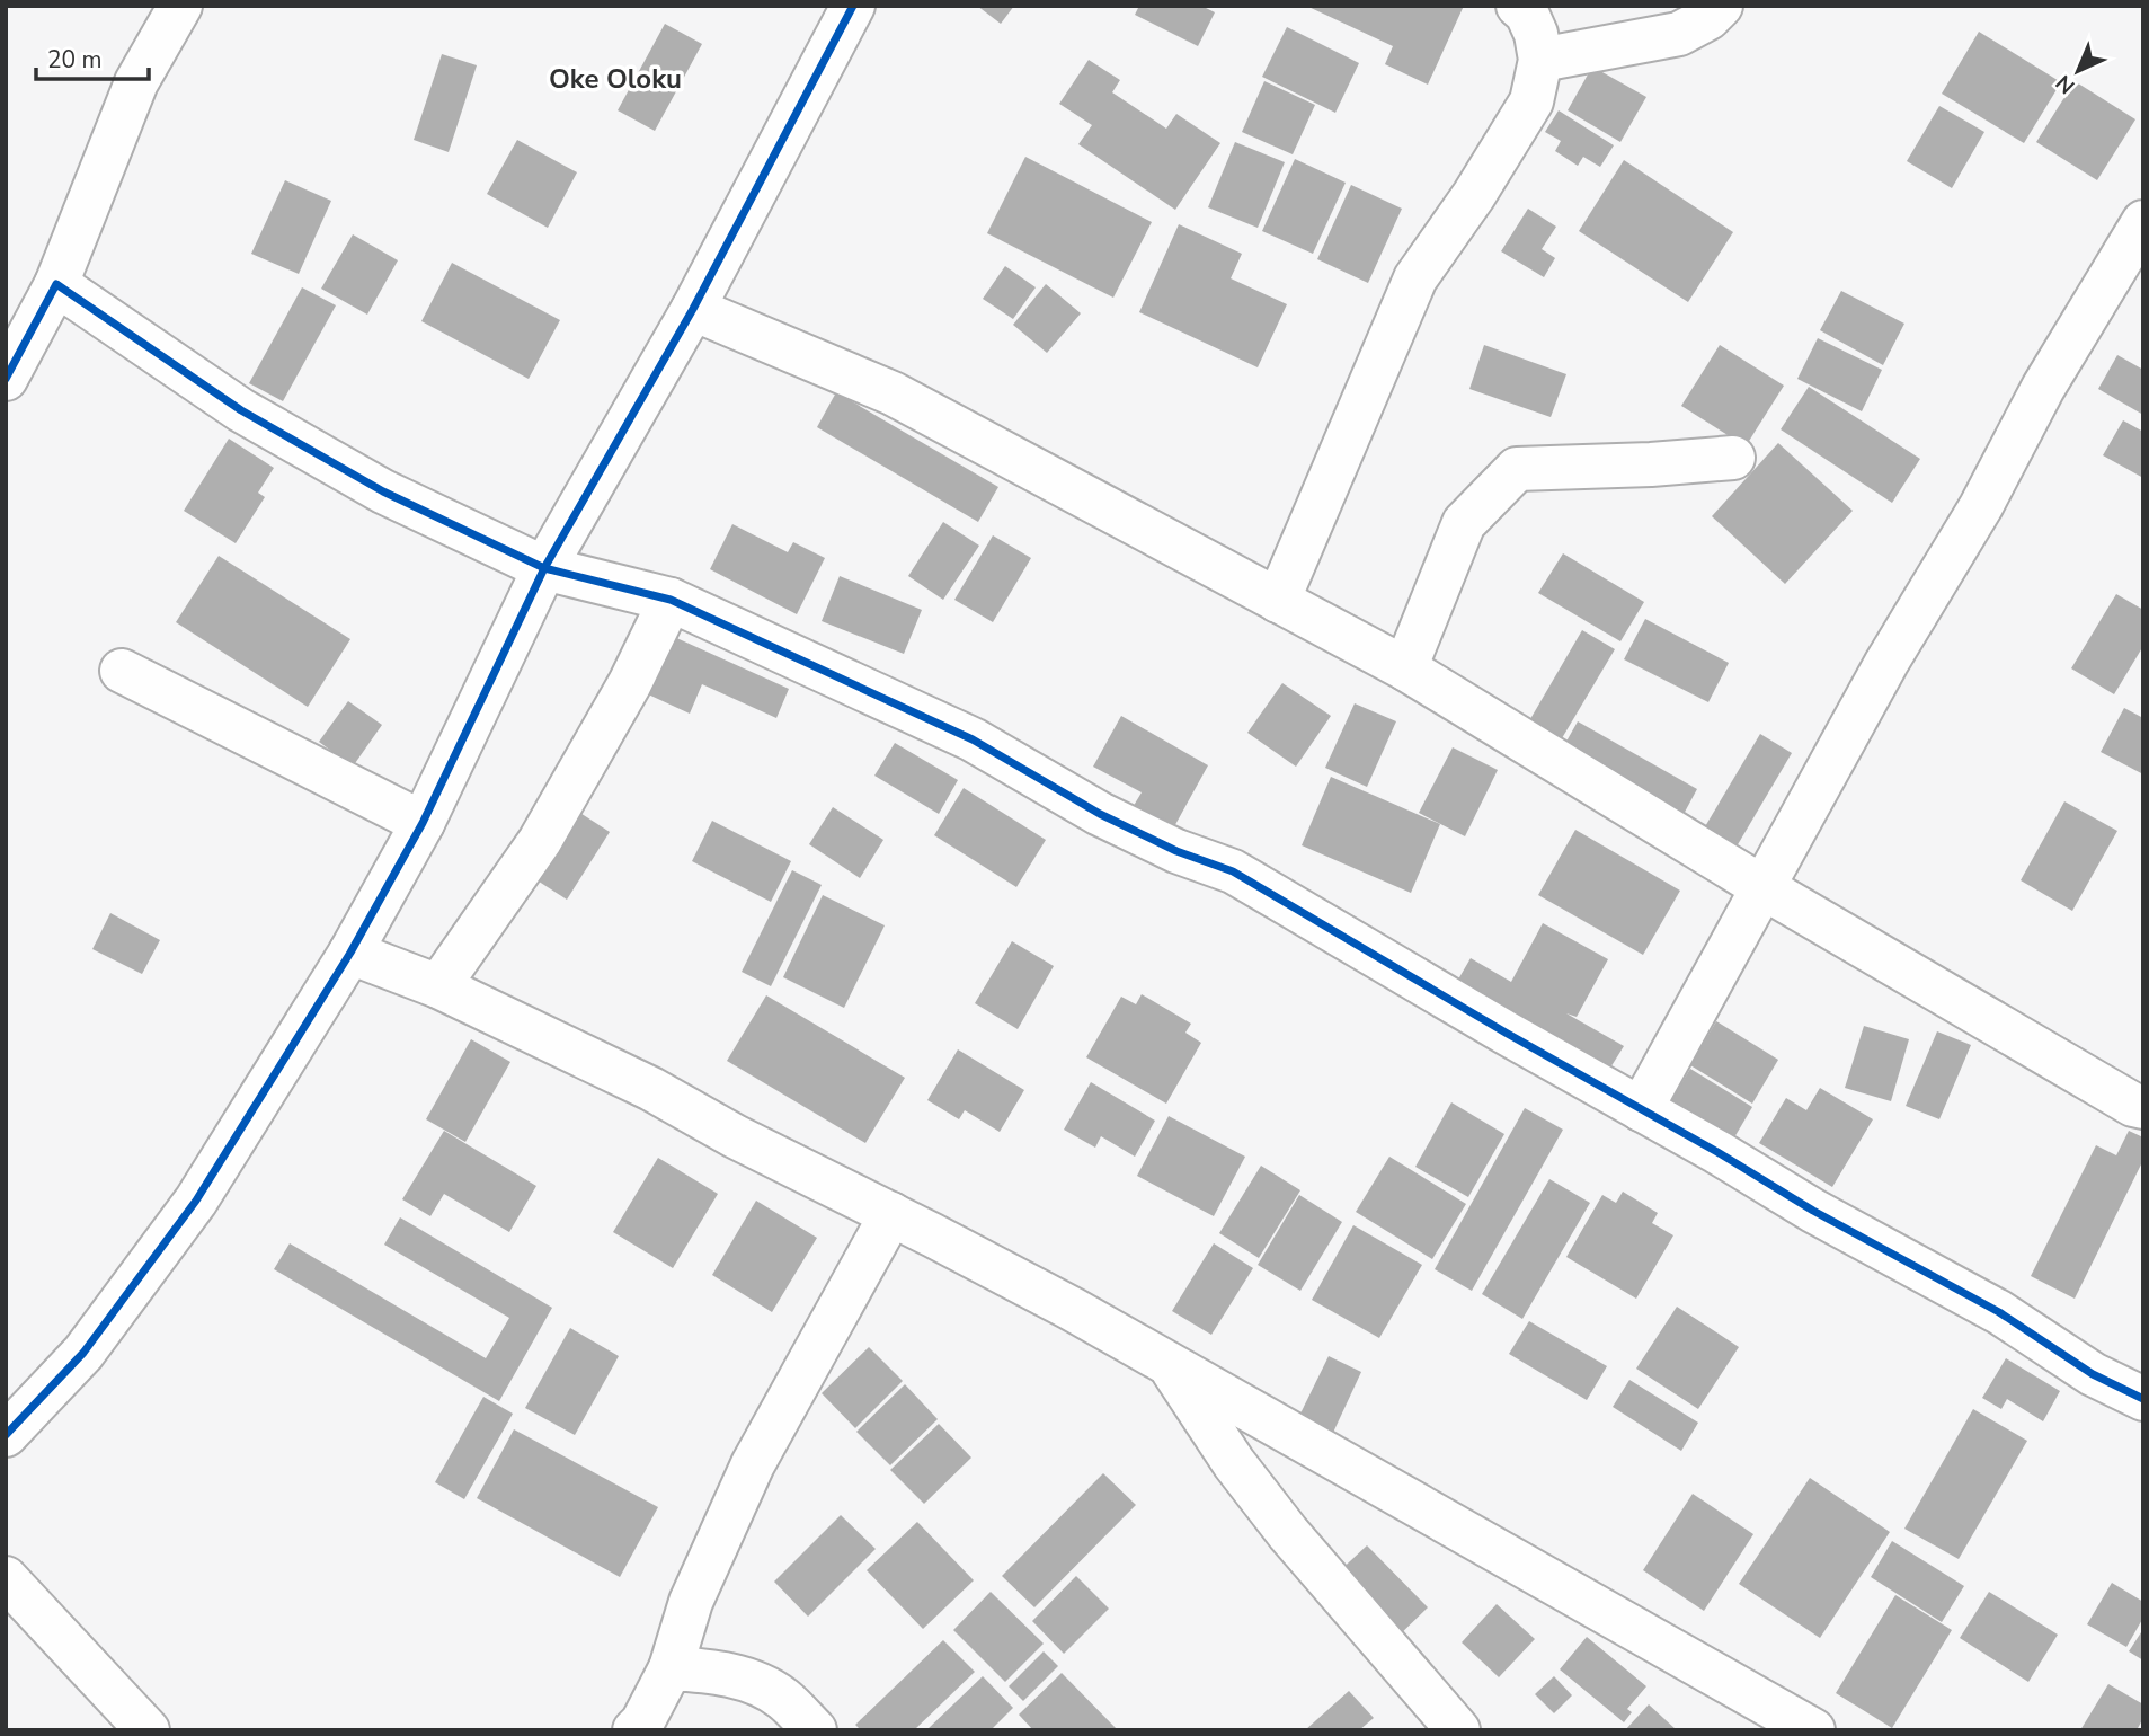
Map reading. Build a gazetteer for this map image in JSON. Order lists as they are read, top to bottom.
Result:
{
  "districts": ["Oke Oloku"],
  "scale_bar": "20 m",
  "north": "bottom left"
}
